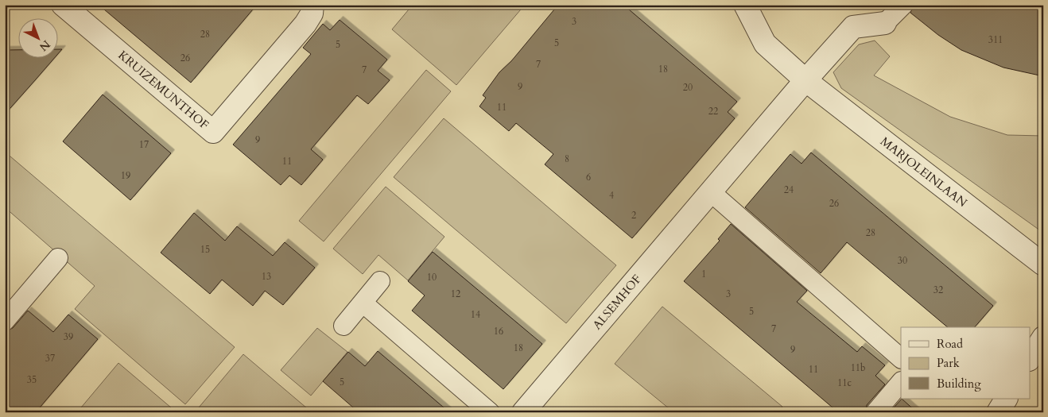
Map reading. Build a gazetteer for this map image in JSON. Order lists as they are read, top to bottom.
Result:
{
  "streets": {
    "street": ["KRUIZEMUNTHOF", "MARJOLEINLAAN", "ALSEMHOF"]
  },
  "crossings": [
    ["MARJOLEINLAAN", "ALSEMHOF"]
  ],
  "house_numbers": [
    "3",
    "28",
    "311",
    "5",
    "5",
    "26",
    "7",
    "18",
    "7",
    "9",
    "20",
    "11",
    "22",
    "9",
    "17",
    "8",
    "11",
    "19",
    "6",
    "24",
    "4",
    "26",
    "2",
    "28",
    "15",
    "30",
    "1",
    "13",
    "10",
    "32",
    "12",
    "3",
    "5",
    "14",
    "7",
    "16",
    "39",
    "18",
    "9",
    "37",
    "11b",
    "11",
    "35",
    "5",
    "11c"
  ],
  "legend": ["Road", "Park", "Building"],
  "north": "bottom right"
}
